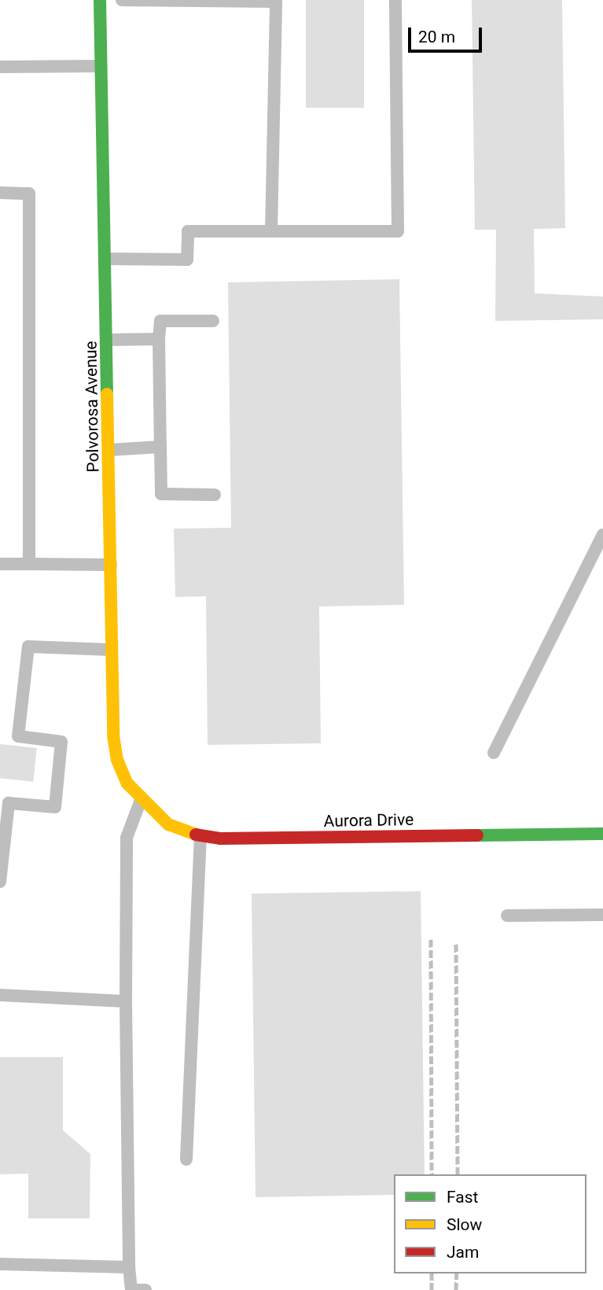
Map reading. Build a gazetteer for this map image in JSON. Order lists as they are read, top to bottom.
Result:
{
  "streets": {
    "street": ["Polvorosa Avenue", "Aurora Drive"]
  },
  "crossings": [
    ["Polvorosa Avenue", "Aurora Drive"]
  ],
  "legend": ["Fast", "Slow", "Jam"],
  "scale_bar": "20 m"
}
